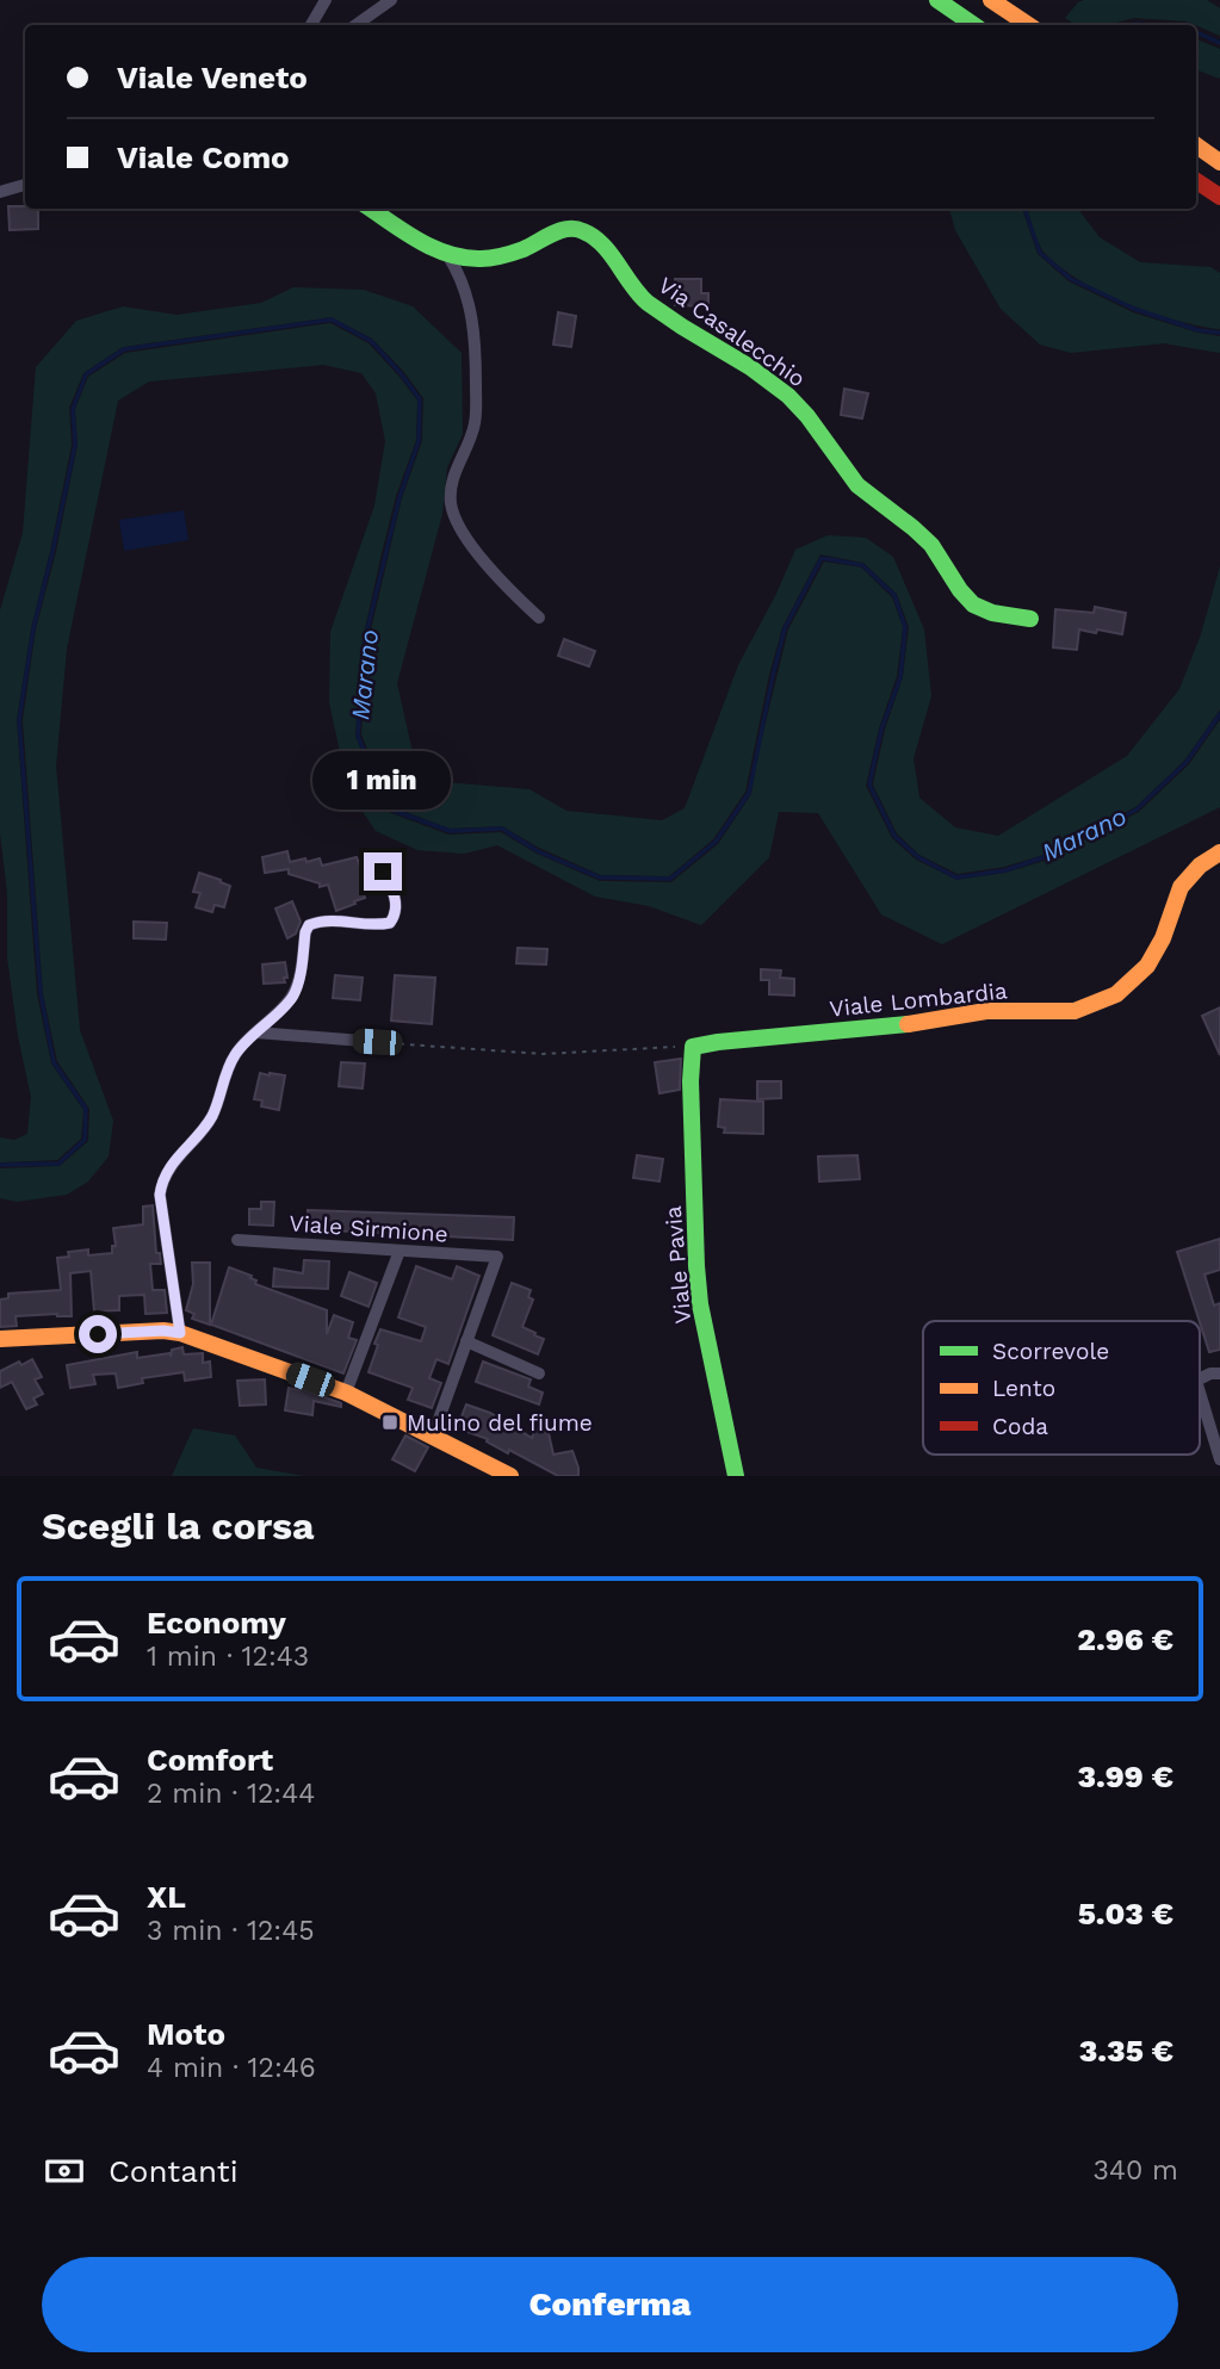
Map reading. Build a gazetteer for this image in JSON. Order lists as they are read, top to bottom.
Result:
{
  "streets": {
    "main road": ["Via Casalecchio", "Viale Lombardia", "Viale Pavia"],
    "street": ["Viale Sirmione"]
  },
  "crossings": [
    ["Viale Lombardia", "Viale Pavia"]
  ],
  "water": ["Marano"],
  "places": {
    "transit": ["Mulino del fiume"]
  },
  "legend": ["Scorrevole", "Lento", "Coda"],
  "page": {
    "banner": ["Viale Veneto", "Viale Como"],
    "bubble": "1 min",
    "heading": "Scegli la corsa",
    "list": [
      {
        "name": "Economy",
        "note": "1 min · 12:43",
        "value": "2.96 €"
      },
      {
        "name": "Comfort",
        "note": "2 min · 12:44",
        "value": "3.99 €"
      },
      {
        "name": "XL",
        "note": "3 min · 12:45",
        "value": "5.03 €"
      },
      {
        "name": "Moto",
        "note": "4 min · 12:46",
        "value": "3.35 €"
      }
    ],
    "pay": ["Contanti", "340 m"],
    "buttons": "Conferma"
  }
}
